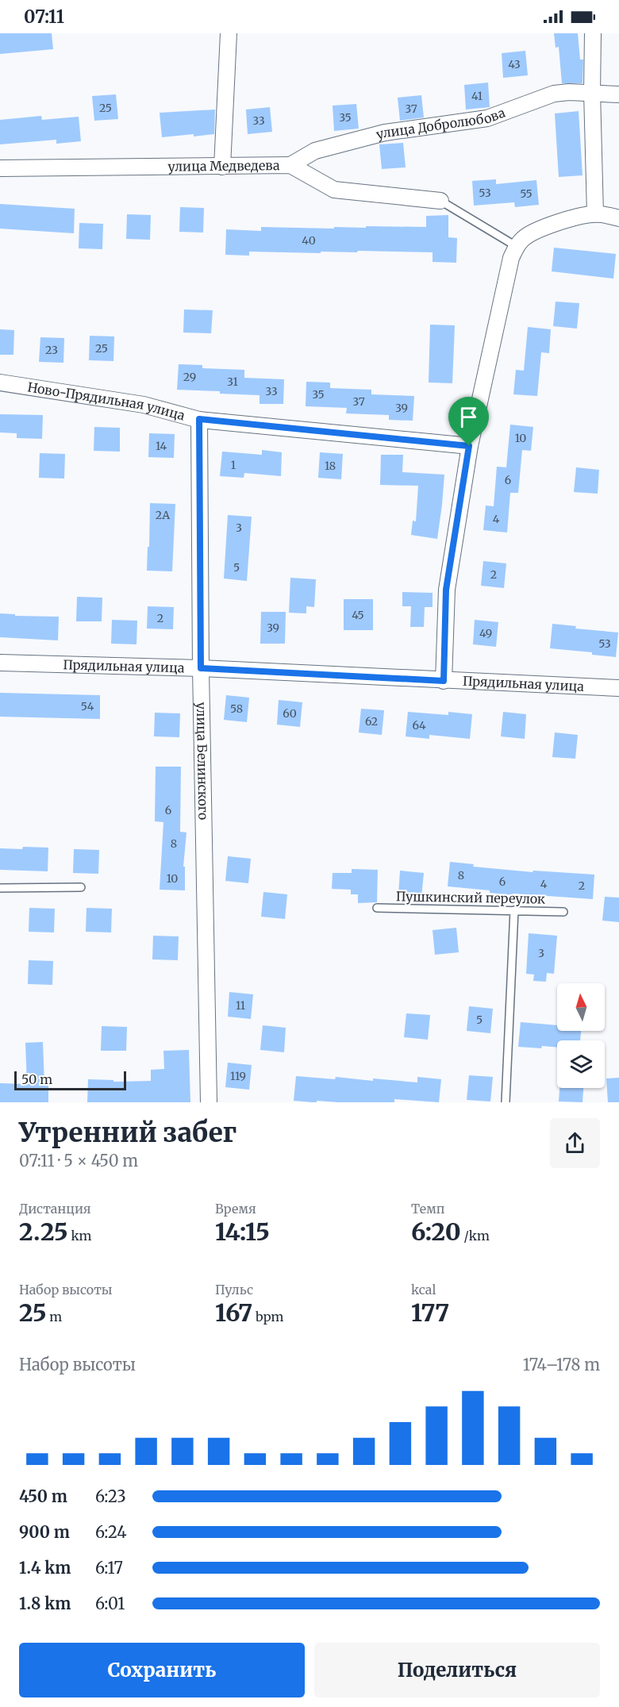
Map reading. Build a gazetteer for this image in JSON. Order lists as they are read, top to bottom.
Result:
{
  "streets": {
    "street": [
      "улица Добролюбова",
      "улица Медведева",
      "Ново-Прядильная улица",
      "Прядильная улица",
      "улица Белинского"
    ],
    "lane": ["Пушкинский переулок"]
  },
  "crossings": [
    ["улица Добролюбова", "улица Медведева"],
    ["Ново-Прядильная улица", "улица Белинского"],
    ["Прядильная улица", "улица Белинского"]
  ],
  "house_numbers": [
    "43",
    "41",
    "25",
    "37",
    "35",
    "33",
    "53",
    "55",
    "40",
    "25",
    "23",
    "29",
    "31",
    "33",
    "35",
    "37",
    "39",
    "10",
    "14",
    "1",
    "18",
    "6",
    "2А",
    "4",
    "3",
    "5",
    "2",
    "45",
    "2",
    "39",
    "49",
    "53",
    "54",
    "58",
    "60",
    "62",
    "64",
    "6",
    "8",
    "8",
    "10",
    "6",
    "4",
    "2",
    "3",
    "11",
    "5",
    "119"
  ],
  "scale_bar": "50 m",
  "north": "top",
  "page": {
    "status": "07:11",
    "scale": "50 m",
    "heading": ["Утренний забег", "07:11 · 5 × 450 m"],
    "stats": [
      ["Дистанция", "2.25 km"],
      ["Время", "14:15"],
      ["Темп", "6:20 /km"],
      ["Набор высоты", "25 m"],
      ["Пульс", "167 bpm"],
      ["kcal", "177"]
    ],
    "chart": ["Набор высоты", "174–178 m"],
    "list": [
      {
        "name": "450 m",
        "note": "6:23"
      },
      {
        "name": "900 m",
        "note": "6:24"
      },
      {
        "name": "1.4 km",
        "note": "6:17"
      },
      {
        "name": "1.8 km",
        "note": "6:01"
      }
    ],
    "buttons": ["Сохранить", "Поделиться"]
  }
}
